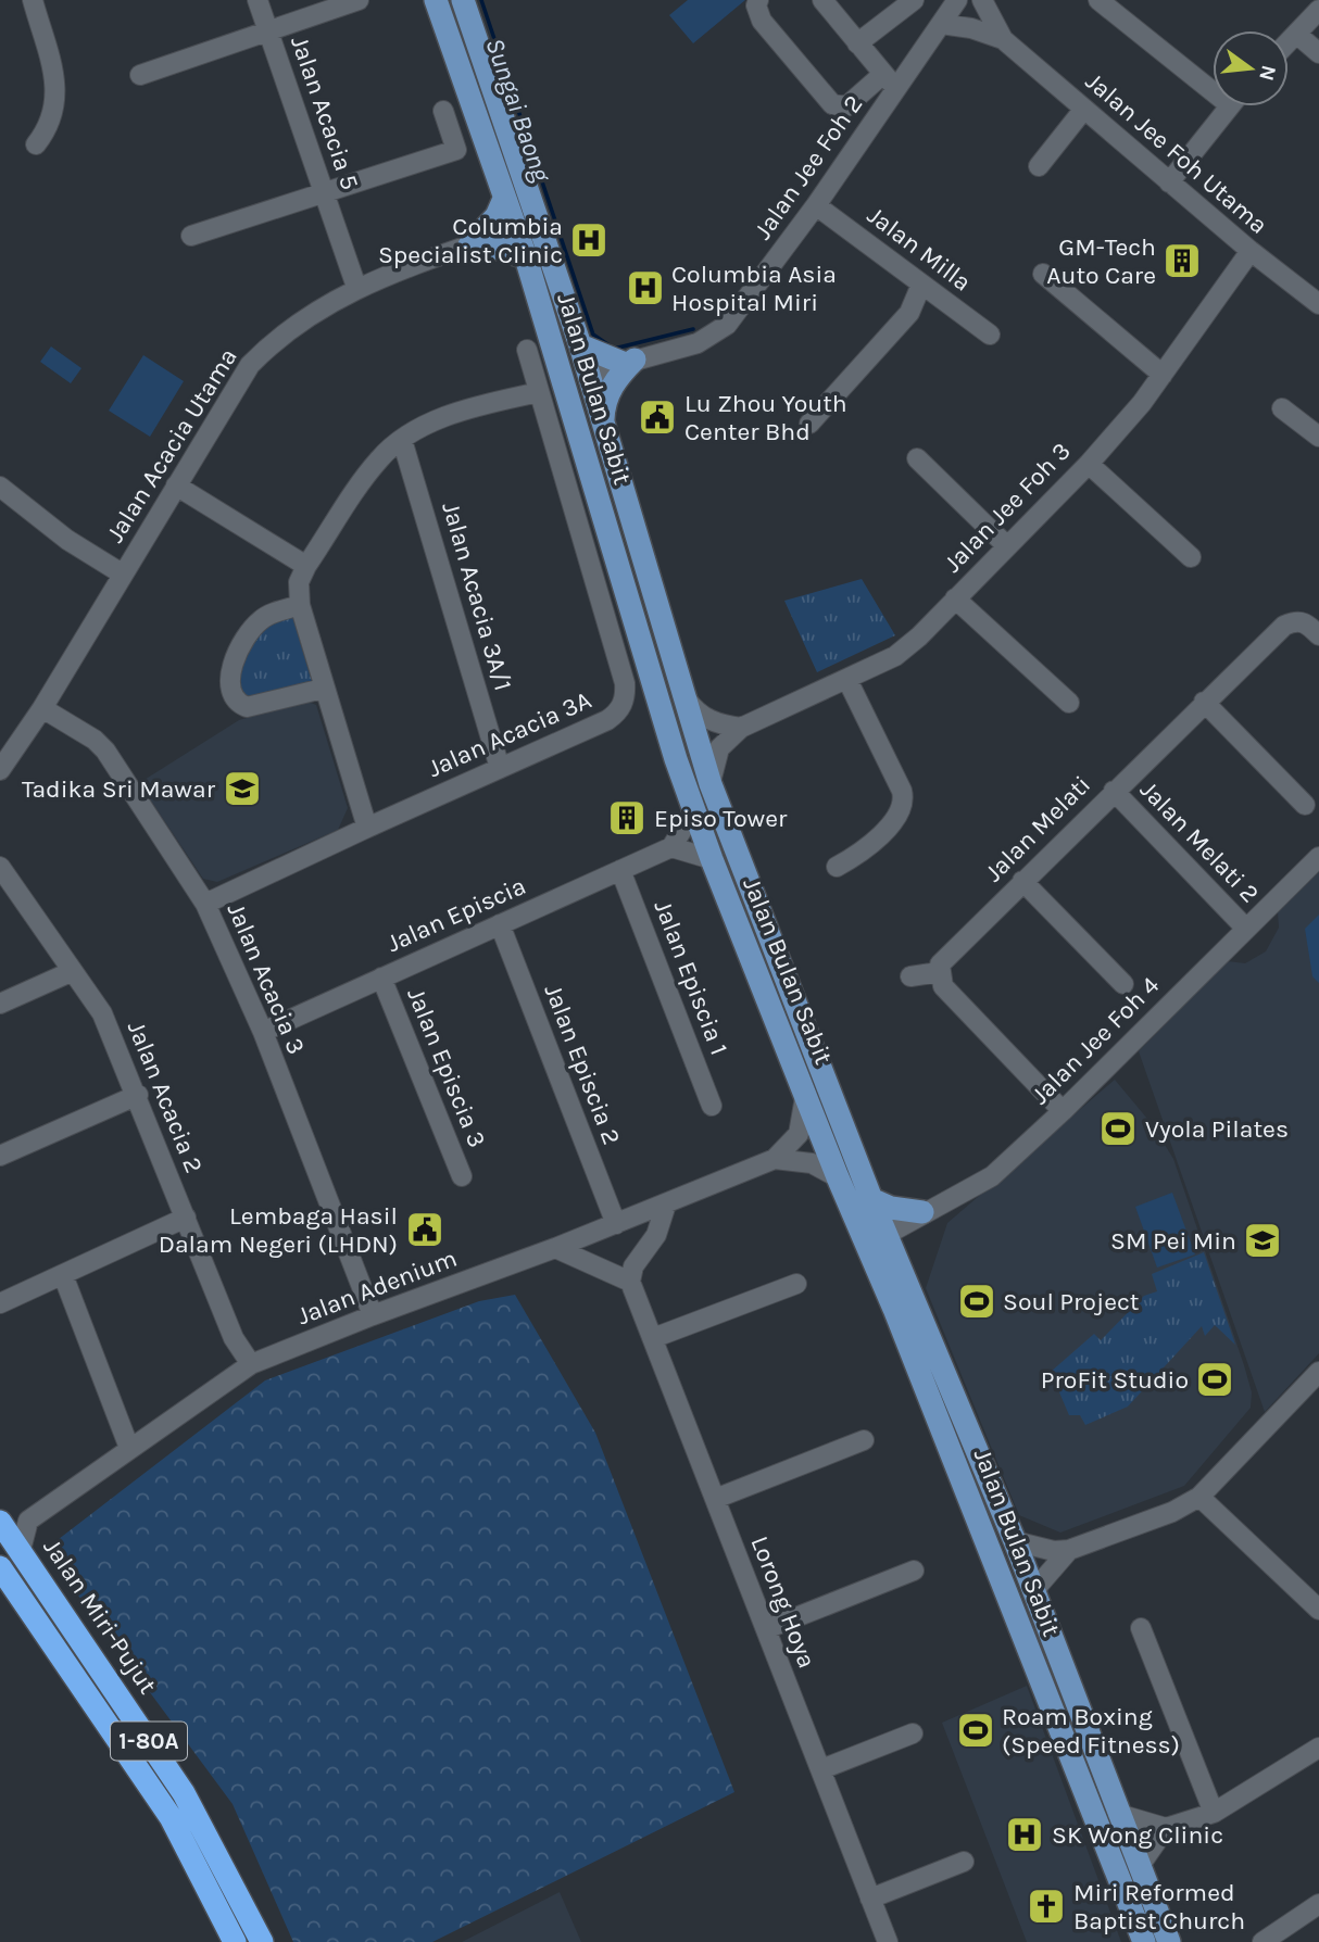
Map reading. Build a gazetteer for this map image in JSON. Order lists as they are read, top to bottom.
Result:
{
  "streets": {
    "highway": ["Jalan Miri-Pujut", "1-80A"],
    "main road": ["Jalan Bulan Sabit"],
    "street": [
      "Jalan Acacia 5",
      "Jalan Jee Foh Utama",
      "Jalan Jee Foh 2",
      "Jalan Milla",
      "Jalan Acacia Utama",
      "Jalan Jee Foh 3",
      "Jalan Acacia 3A/1",
      "Jalan Acacia 3A",
      "Jalan Melati",
      "Jalan Melati 2",
      "Jalan Episcia",
      "Jalan Episcia 1",
      "Jalan Acacia 3",
      "Jalan Jee Foh 4",
      "Jalan Episcia 2",
      "Jalan Episcia 3",
      "Jalan Acacia 2",
      "Jalan Adenium",
      "Lorong Hoya"
    ]
  },
  "crossings": [
    ["Jalan Acacia 5", "Jalan Acacia Utama"],
    ["Jalan Jee Foh Utama", "Jalan Jee Foh 3"],
    ["Jalan Jee Foh 2", "Jalan Milla"],
    ["Jalan Jee Foh 2", "Jalan Bulan Sabit"],
    ["Jalan Bulan Sabit", "Jalan Acacia Utama"],
    ["Jalan Bulan Sabit", "Jalan Jee Foh 3"],
    ["Jalan Bulan Sabit", "Jalan Jee Foh 4"],
    ["Jalan Bulan Sabit", "Jalan Adenium"],
    ["Jalan Acacia Utama", "Jalan Acacia 3"],
    ["Jalan Acacia 3A/1", "Jalan Acacia 3A"],
    ["Jalan Acacia 3A", "Jalan Acacia 3"],
    ["Jalan Melati", "Jalan Melati 2"],
    ["Jalan Melati 2", "Jalan Jee Foh 4"],
    ["Jalan Episcia", "Jalan Episcia 1"],
    ["Jalan Episcia", "Jalan Acacia 3"],
    ["Jalan Episcia", "Jalan Episcia 2"],
    ["Jalan Episcia", "Jalan Episcia 3"],
    ["Jalan Acacia 3", "Jalan Adenium"],
    ["Jalan Episcia 2", "Jalan Adenium"],
    ["Jalan Acacia 2", "Jalan Adenium"]
  ],
  "water": ["Sungai Baong"],
  "places": {
    "hospital": ["Columbia Specialist Clinic", "Columbia Asia Hospital Miri", "SK Wong Clinic"],
    "building": ["GM-Tech Auto Care", "Episo Tower"],
    "public building": ["Lu Zhou Youth Center Bhd", "Lembaga Hasil Dalam Negeri (LHDN)"],
    "school or university": ["Tadika Sri Mawar", "SM Pei Min"],
    "sports": [
      "Vyola Pilates",
      "Soul Project",
      "ProFit Studio",
      "Roam Boxing (Speed Fitness)"
    ],
    "church": ["Miri Reformed Baptist Church"]
  },
  "north": "right"
}
